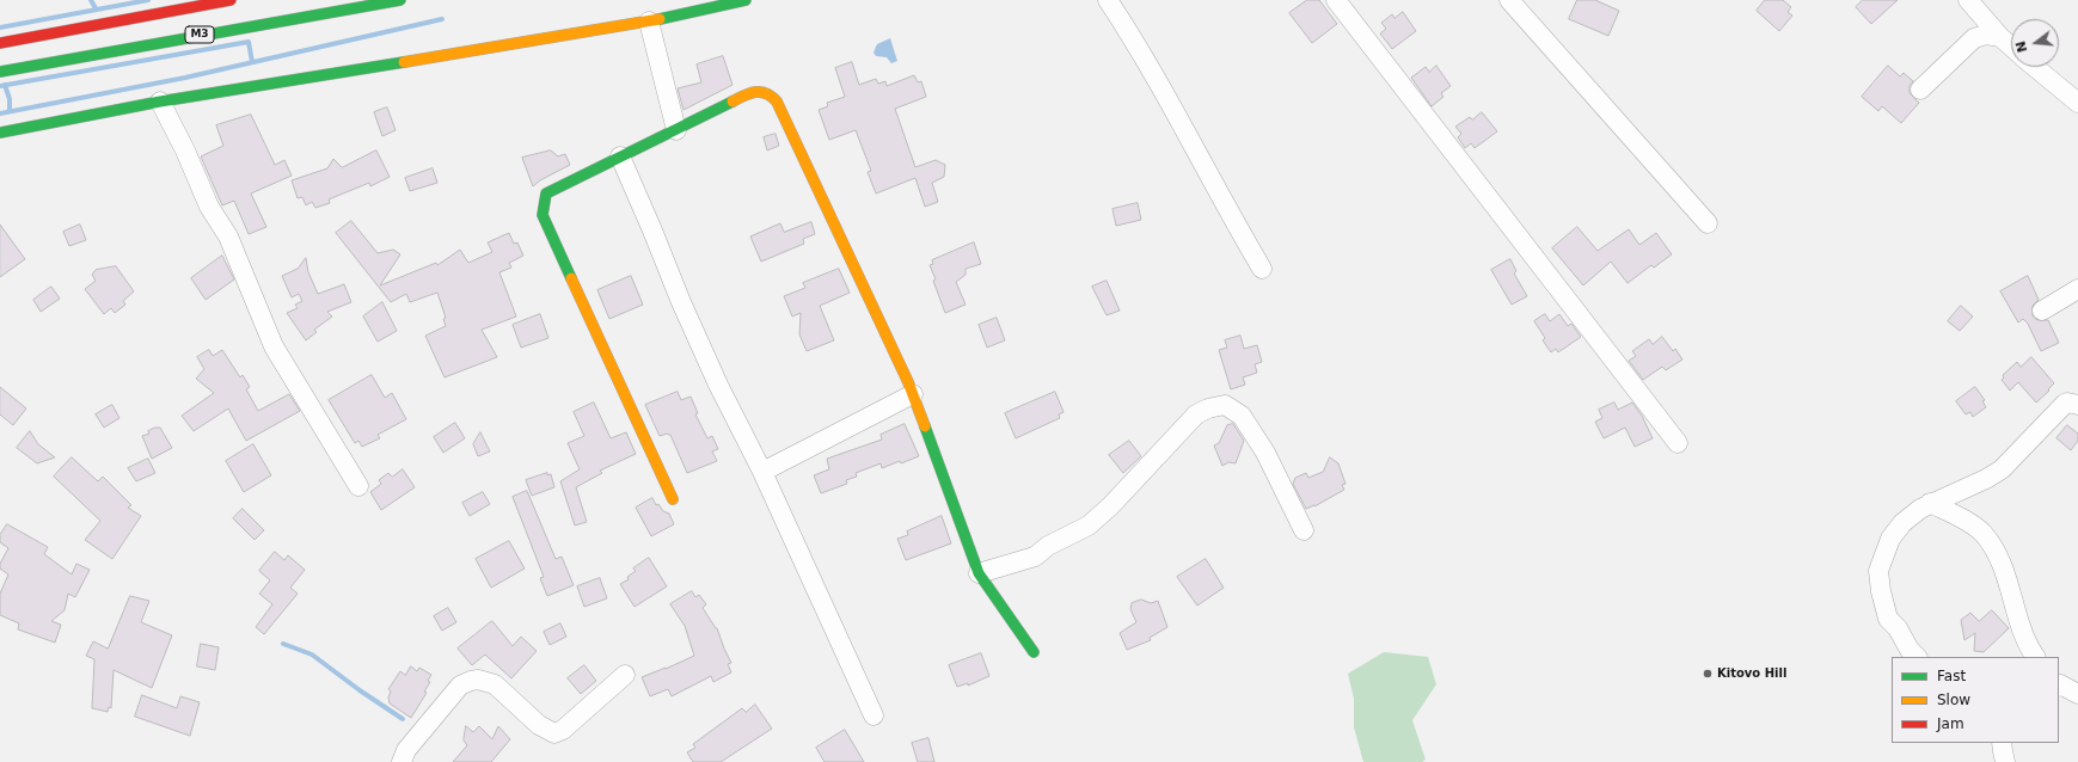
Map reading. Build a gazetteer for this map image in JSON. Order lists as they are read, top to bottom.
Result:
{
  "streets": {
    "main road": ["M3"]
  },
  "places": ["Kitovo Hill"],
  "legend": ["Fast", "Slow", "Jam"],
  "north": "left"
}
